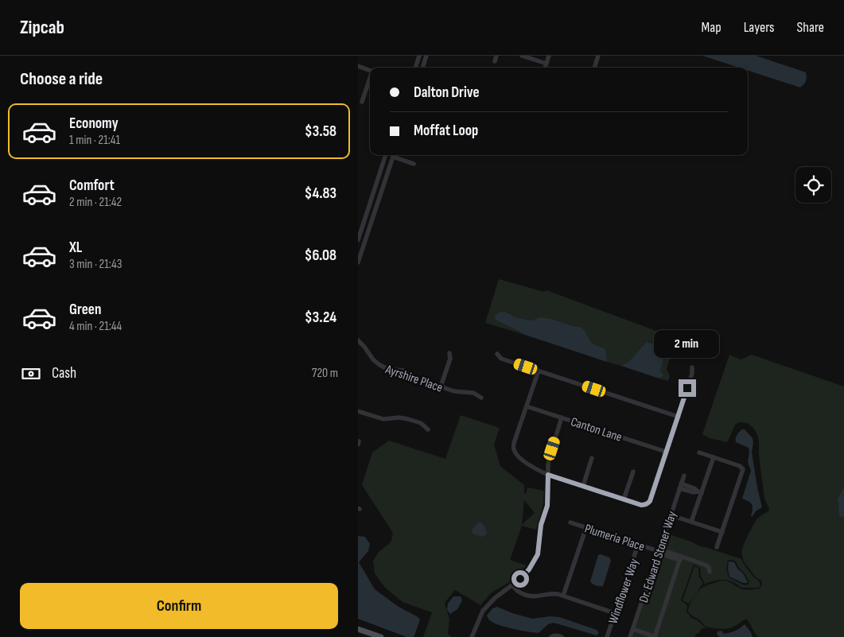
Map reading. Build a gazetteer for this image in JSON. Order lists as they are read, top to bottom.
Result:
{
  "streets": {
    "street": [
      "Ayrshire Place",
      "Canton Lane",
      "Plumeria Place",
      "Dr. Edward Stoner Way",
      "Windflower Way"
    ]
  },
  "crossings": [
    ["Plumeria Place", "Dr. Edward Stoner Way"],
    ["Plumeria Place", "Windflower Way"]
  ],
  "page": {
    "header": "Zipcab",
    "nav": ["Map", "Layers", "Share"],
    "heading": "Choose a ride",
    "banner": ["Dalton Drive", "Moffat Loop"],
    "list": [
      {
        "name": "Economy",
        "note": "1 min · 21:41",
        "value": "$3.58"
      },
      {
        "name": "Comfort",
        "note": "2 min · 21:42",
        "value": "$4.83"
      },
      {
        "name": "XL",
        "note": "3 min · 21:43",
        "value": "$6.08"
      },
      {
        "name": "Green",
        "note": "4 min · 21:44",
        "value": "$3.24"
      }
    ],
    "bubble": "2 min",
    "pay": ["Cash", "720 m"],
    "buttons": "Confirm"
  }
}
